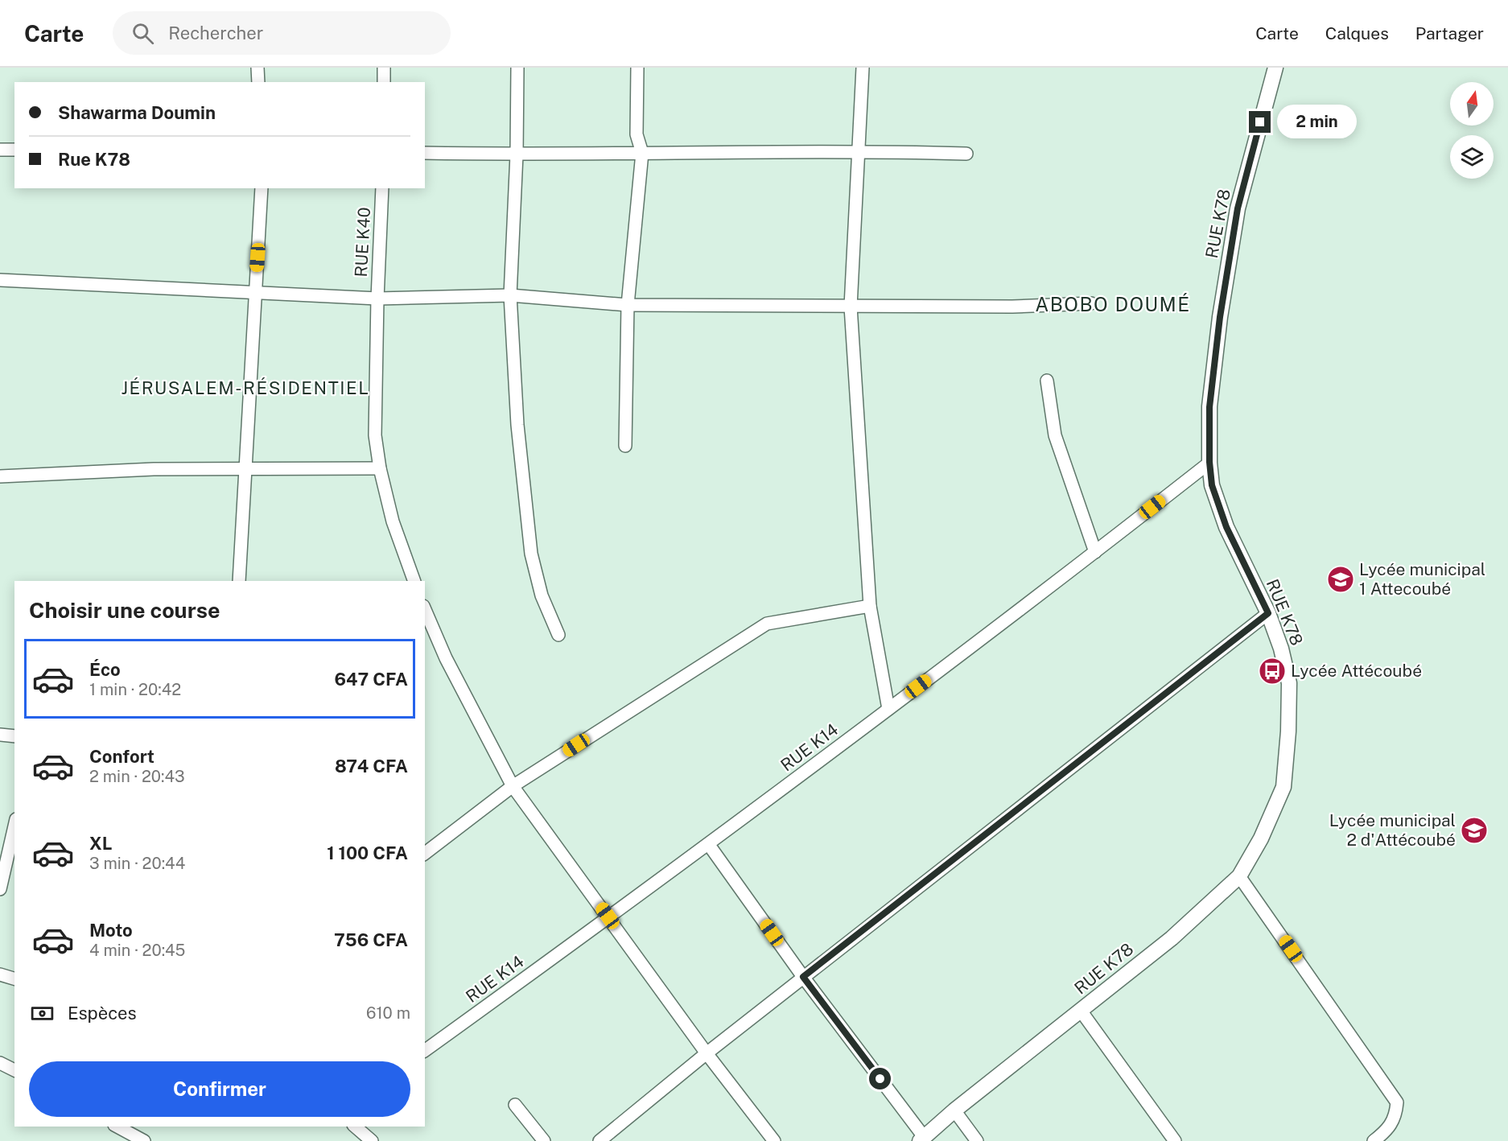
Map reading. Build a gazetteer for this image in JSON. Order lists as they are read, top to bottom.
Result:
{
  "streets": {
    "street": ["RUE K78", "RUE K40", "RUE K14"]
  },
  "crossings": [
    ["RUE K78", "RUE K14"]
  ],
  "districts": ["ABOBO DOUMÉ", "JÉRUSALEM-RÉSIDENTIEL"],
  "places": {
    "school or university": ["Lycée municipal 1 Attecoubé", "Lycée municipal 2 d'Attécoubé"],
    "bus stop": ["Lycée Attécoubé"]
  },
  "north": "top",
  "page": {
    "header": "Carte",
    "search": "Rechercher",
    "nav": ["Carte", "Calques", "Partager"],
    "banner": ["Shawarma Doumin", "Rue K78"],
    "bubble": "2 min",
    "heading": "Choisir une course",
    "list": [
      {
        "name": "Éco",
        "note": "1 min · 20:42",
        "value": "647 CFA"
      },
      {
        "name": "Confort",
        "note": "2 min · 20:43",
        "value": "874 CFA"
      },
      {
        "name": "XL",
        "note": "3 min · 20:44",
        "value": "1 100 CFA"
      },
      {
        "name": "Moto",
        "note": "4 min · 20:45",
        "value": "756 CFA"
      }
    ],
    "pay": ["Espèces", "610 m"],
    "buttons": "Confirmer"
  }
}
